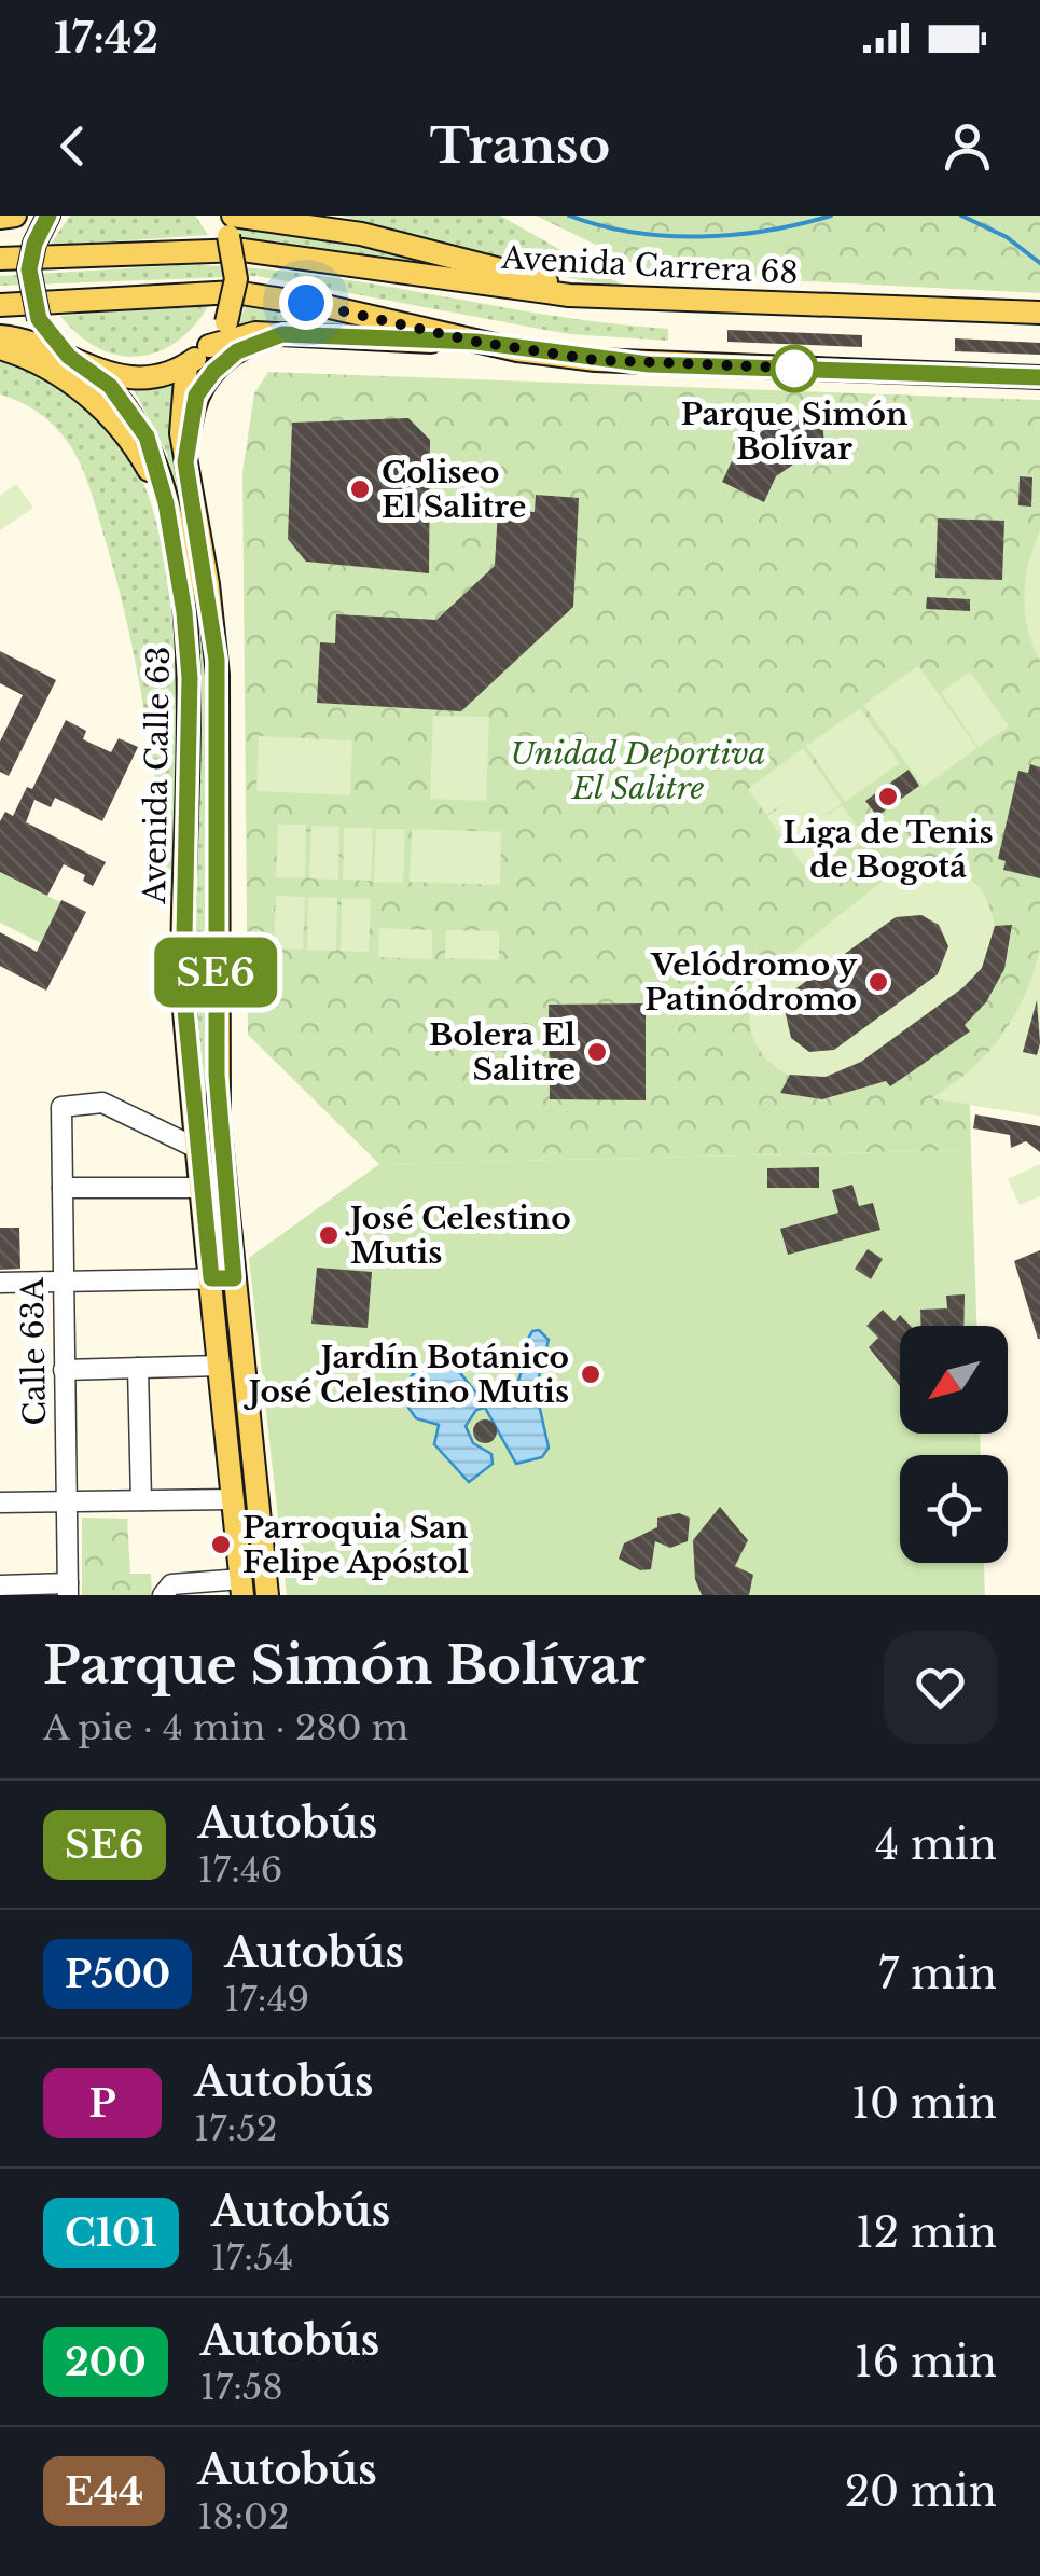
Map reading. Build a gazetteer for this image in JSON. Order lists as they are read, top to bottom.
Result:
{
  "streets": {
    "main road": ["Avenida Carrera 68", "Avenida Calle 63"],
    "street": ["Calle 63A"]
  },
  "crossings": [
    ["Avenida Calle 63", "Calle 63A"]
  ],
  "parks": ["Unidad Deportiva El Salitre"],
  "places": [
    "Parque Simón Bolívar",
    "Coliseo El Salitre",
    "Liga de Tenis de Bogotá",
    "Velódromo y Patinódromo",
    "Bolera El Salitre",
    "José Celestino Mutis",
    "Jardín Botánico José Celestino Mutis",
    "Parroquia San Felipe Apóstol"
  ],
  "lines": ["bus line SE6"],
  "north": "bottom left",
  "page": {
    "status": "17:42",
    "header": "Transo",
    "on_map": "SE6",
    "heading": ["Parque Simón Bolívar", "A pie · 4 min · 280 m"],
    "list": [
      {
        "mark": "SE6",
        "name": "Autobús",
        "note": "17:46",
        "value": "4 min"
      },
      {
        "mark": "P500",
        "name": "Autobús",
        "note": "17:49",
        "value": "7 min"
      },
      {
        "mark": "P",
        "name": "Autobús",
        "note": "17:52",
        "value": "10 min"
      },
      {
        "mark": "C101",
        "name": "Autobús",
        "note": "17:54",
        "value": "12 min"
      },
      {
        "mark": "200",
        "name": "Autobús",
        "note": "17:58",
        "value": "16 min"
      },
      {
        "mark": "E44",
        "name": "Autobús",
        "note": "18:02",
        "value": "20 min"
      }
    ]
  }
}
